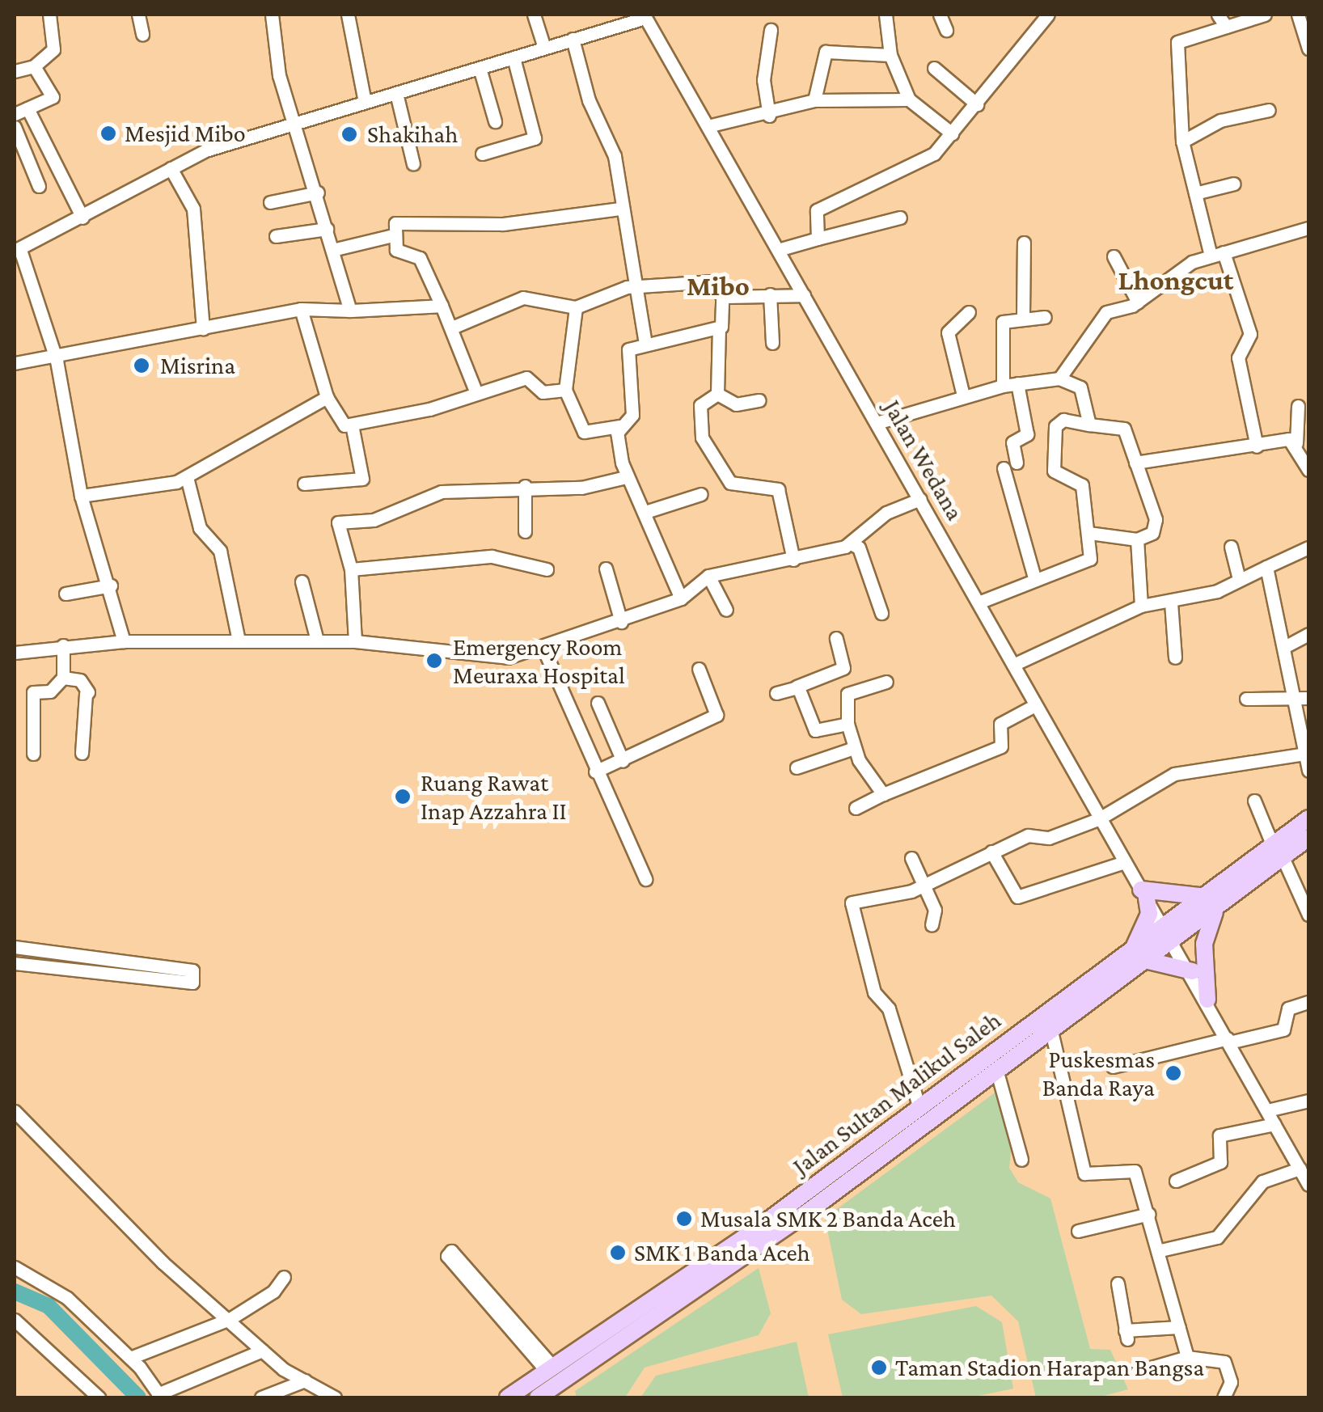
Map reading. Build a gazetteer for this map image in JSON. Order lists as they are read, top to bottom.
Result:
{
  "streets": {
    "main road": ["Jalan Sultan Malikul Saleh"],
    "street": ["Jalan Wedana"]
  },
  "crossings": [
    ["Jalan Wedana", "Jalan Sultan Malikul Saleh"]
  ],
  "districts": ["Lhongcut", "Mibo"],
  "places": [
    "Mesjid Mibo",
    "Shakihah",
    "Misrina",
    "Emergency Room Meuraxa Hospital",
    "Ruang Rawat Inap Azzahra II",
    "Puskesmas Banda Raya",
    "Musala SMK 2 Banda Aceh",
    "SMK 1 Banda Aceh",
    "Taman Stadion Harapan Bangsa"
  ]
}
